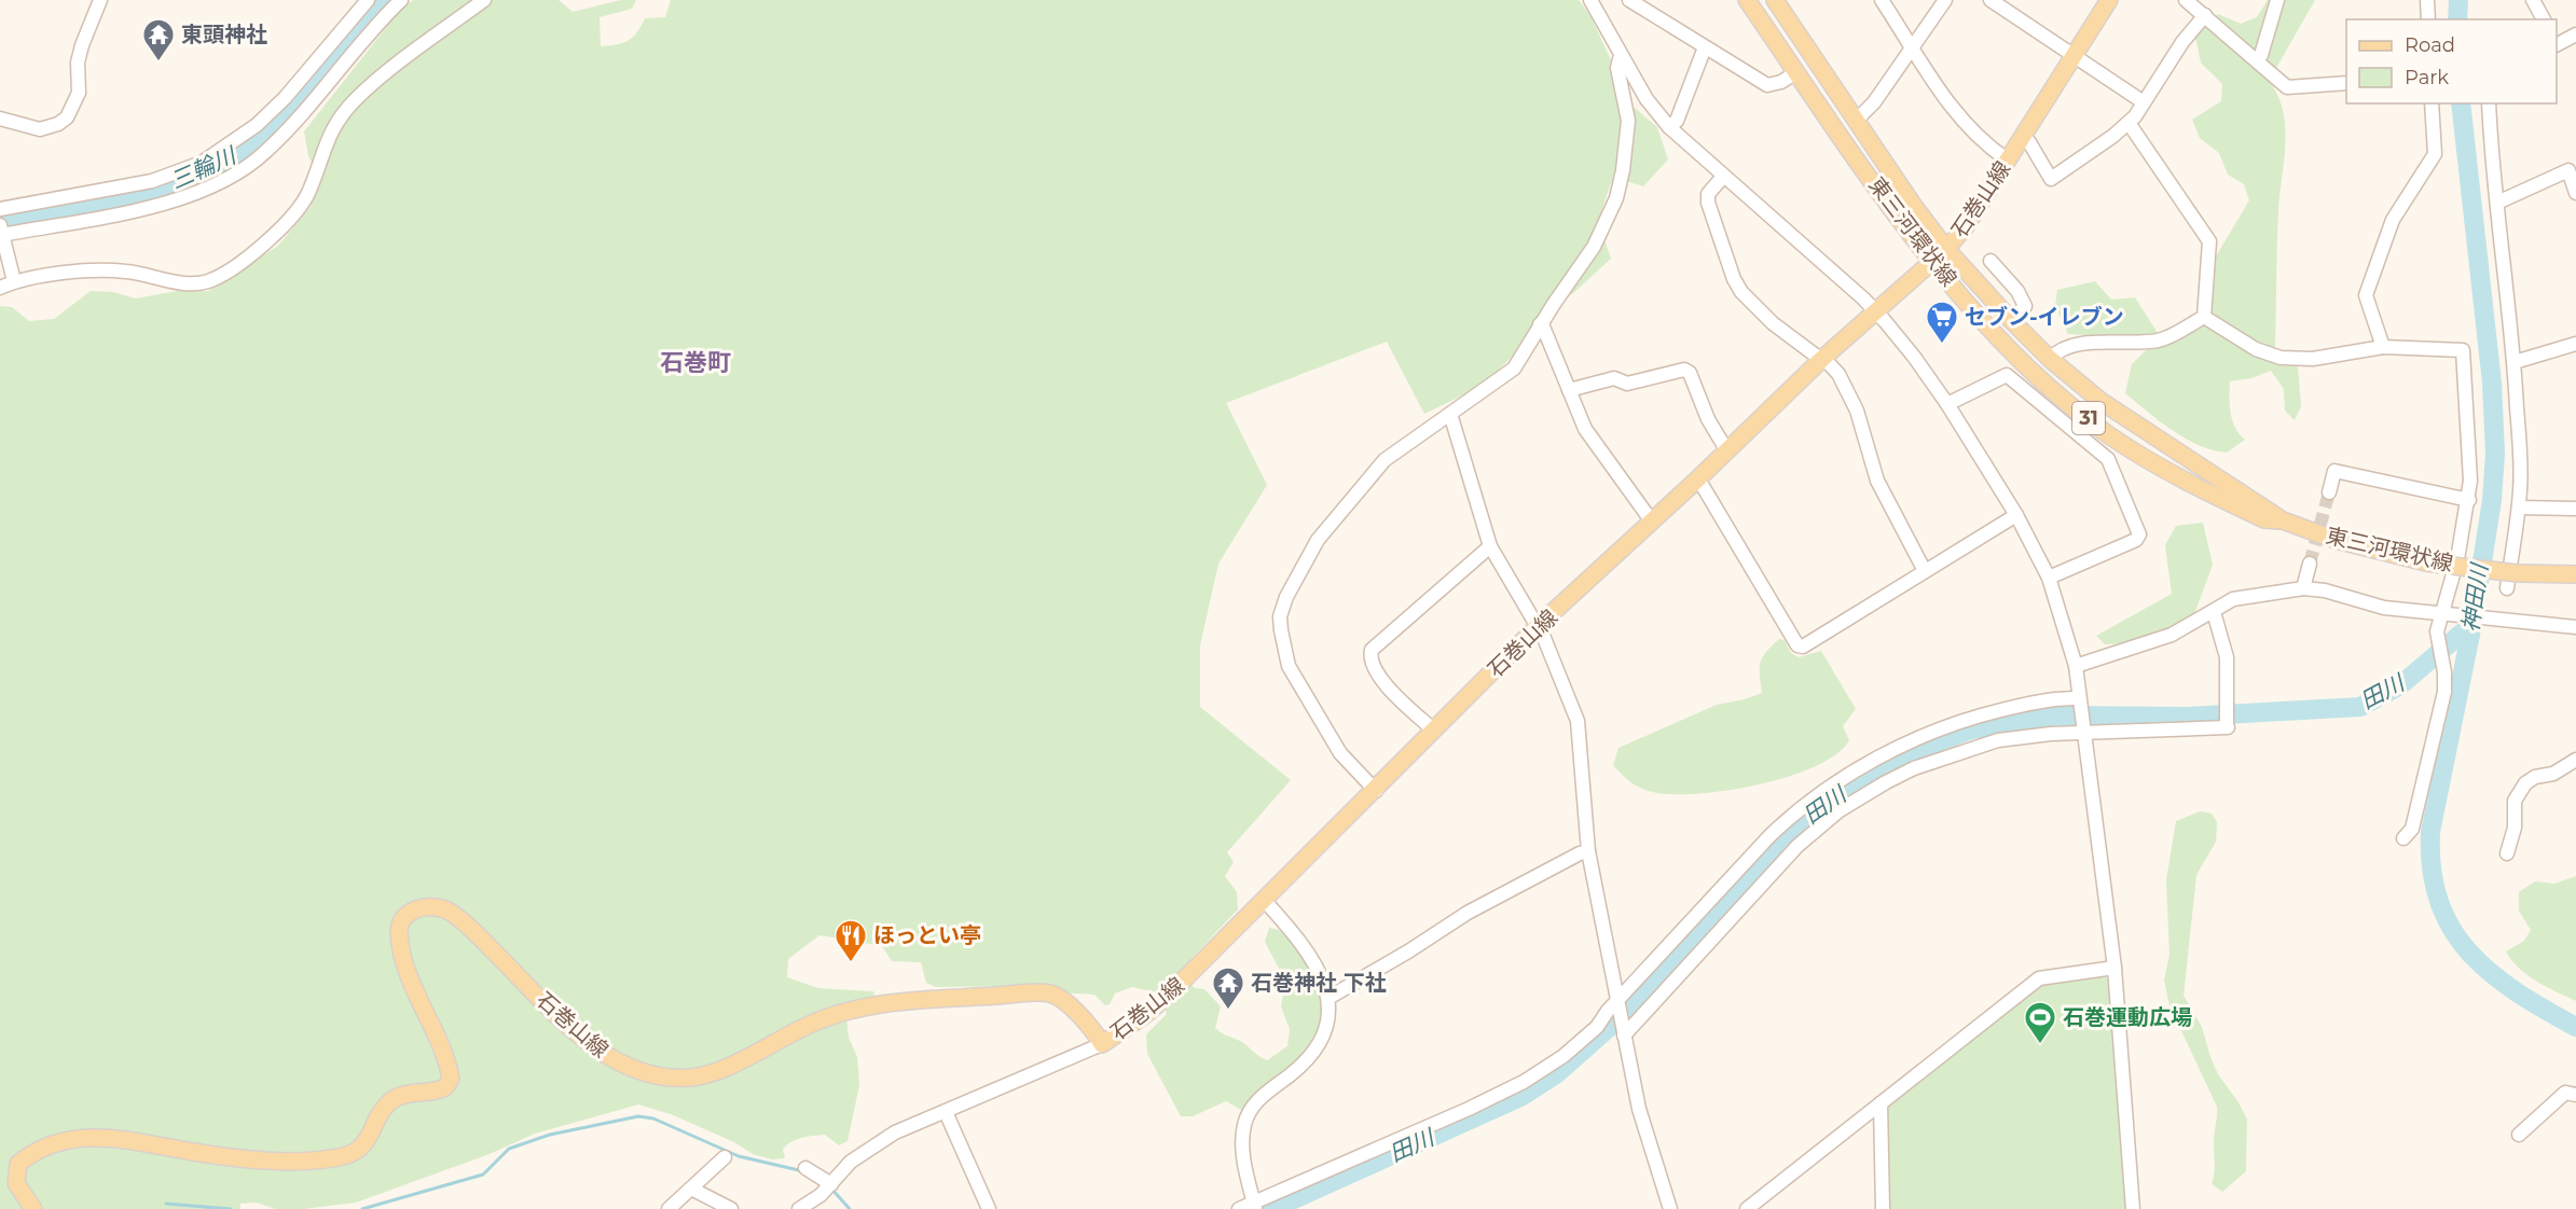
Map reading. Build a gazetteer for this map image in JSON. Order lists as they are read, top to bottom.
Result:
{
  "streets": {
    "main road": ["石巻山線", "東三河環状線", "31"]
  },
  "crossings": [
    ["石巻山線", "東三河環状線"]
  ],
  "districts": ["石巻町"],
  "water": ["三輪川", "神田川", "田川"],
  "places": {
    "temple": ["東頭神社", "石巻神社 下社"],
    "supermarket": ["セブン-イレブン"],
    "restaurant": ["ほっとい亭"],
    "sports": ["石巻運動広場"]
  },
  "legend": ["Road", "Park"]
}
